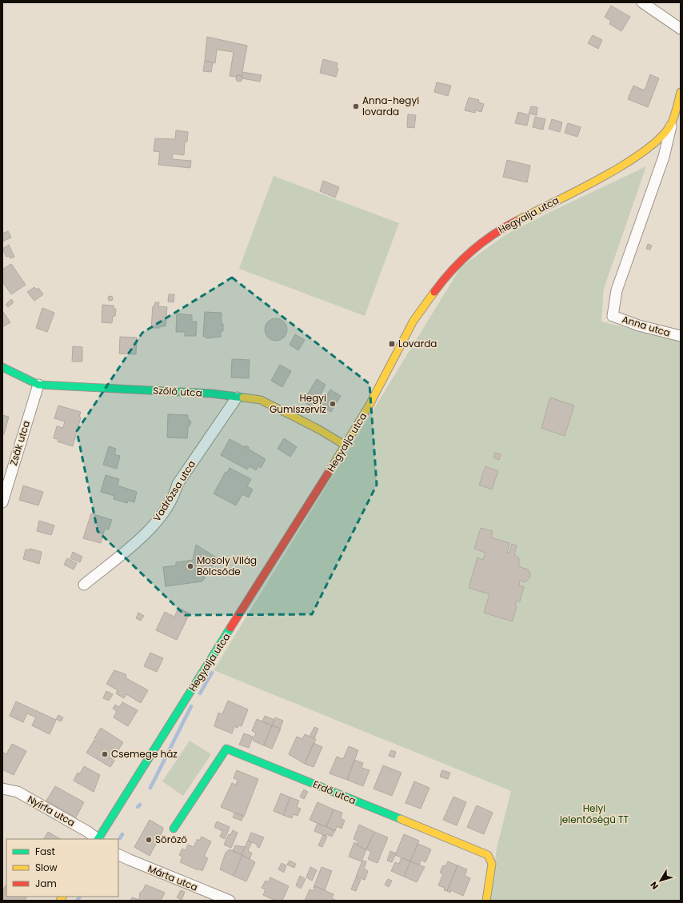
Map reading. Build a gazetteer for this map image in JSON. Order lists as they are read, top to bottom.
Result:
{
  "streets": {
    "street": [
      "Hegyalja utca",
      "Anna utca",
      "Szőlő utca",
      "Zsák utca",
      "Vadrózsa utca",
      "Erdő utca",
      "Nyírfa utca",
      "Márta utca"
    ]
  },
  "crossings": [
    ["Hegyalja utca", "Anna utca"],
    ["Hegyalja utca", "Szőlő utca"],
    ["Szőlő utca", "Zsák utca"],
    ["Szőlő utca", "Vadrózsa utca"]
  ],
  "parks": ["Helyi jelentőségű TT"],
  "places": {
    "other": [
      "Anna-hegyi lovarda",
      "Hegyi Gumiszerviz",
      "Mosoly Világ Bölcsőde",
      "Csemege ház",
      "Söröző"
    ],
    "transit": ["Lovarda"]
  },
  "legend": ["Fast", "Slow", "Jam"],
  "north": "bottom left"
}
